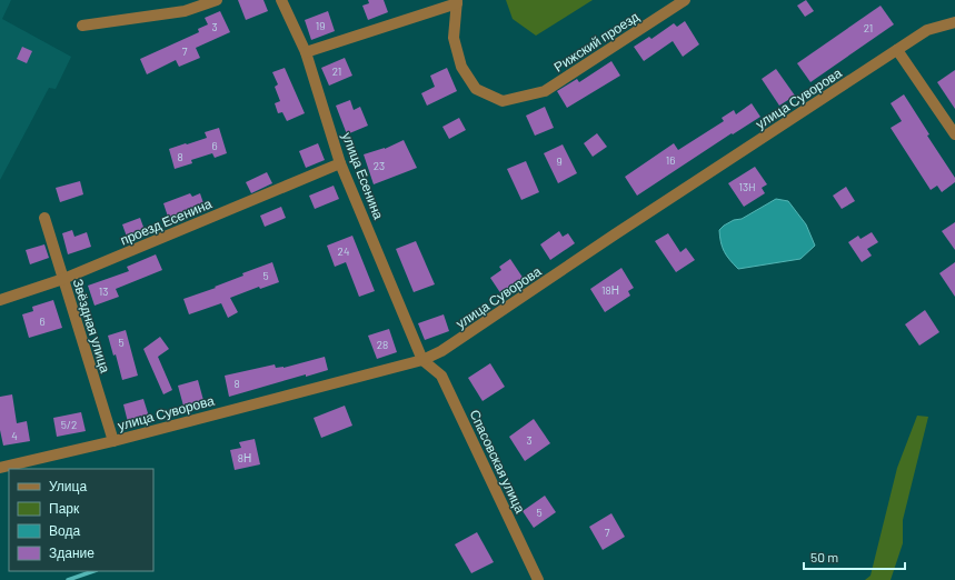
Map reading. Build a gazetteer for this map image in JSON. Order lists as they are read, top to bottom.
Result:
{
  "streets": {
    "street": [
      "Рижский проезд",
      "улица Суворова",
      "улица Есенина",
      "проезд Есенина",
      "Звёздная улица",
      "Спасовская улица"
    ]
  },
  "crossings": [
    ["улица Суворова", "улица Есенина"],
    ["улица Суворова", "Звёздная улица"],
    ["улица Суворова", "Спасовская улица"],
    ["улица Есенина", "проезд Есенина"],
    ["улица Есенина", "Спасовская улица"],
    ["проезд Есенина", "Звёздная улица"]
  ],
  "house_numbers": [
    "19",
    "3",
    "21",
    "7",
    "21",
    "6",
    "8",
    "16",
    "9",
    "23",
    "13H",
    "24",
    "5",
    "18Н",
    "13",
    "6",
    "5",
    "28",
    "8",
    "5/2",
    "4",
    "3",
    "8Н",
    "5",
    "7"
  ],
  "legend": [
    "Улица",
    "Парк",
    "Вода",
    "Здание"
  ],
  "scale_bar": "50 m"
}
